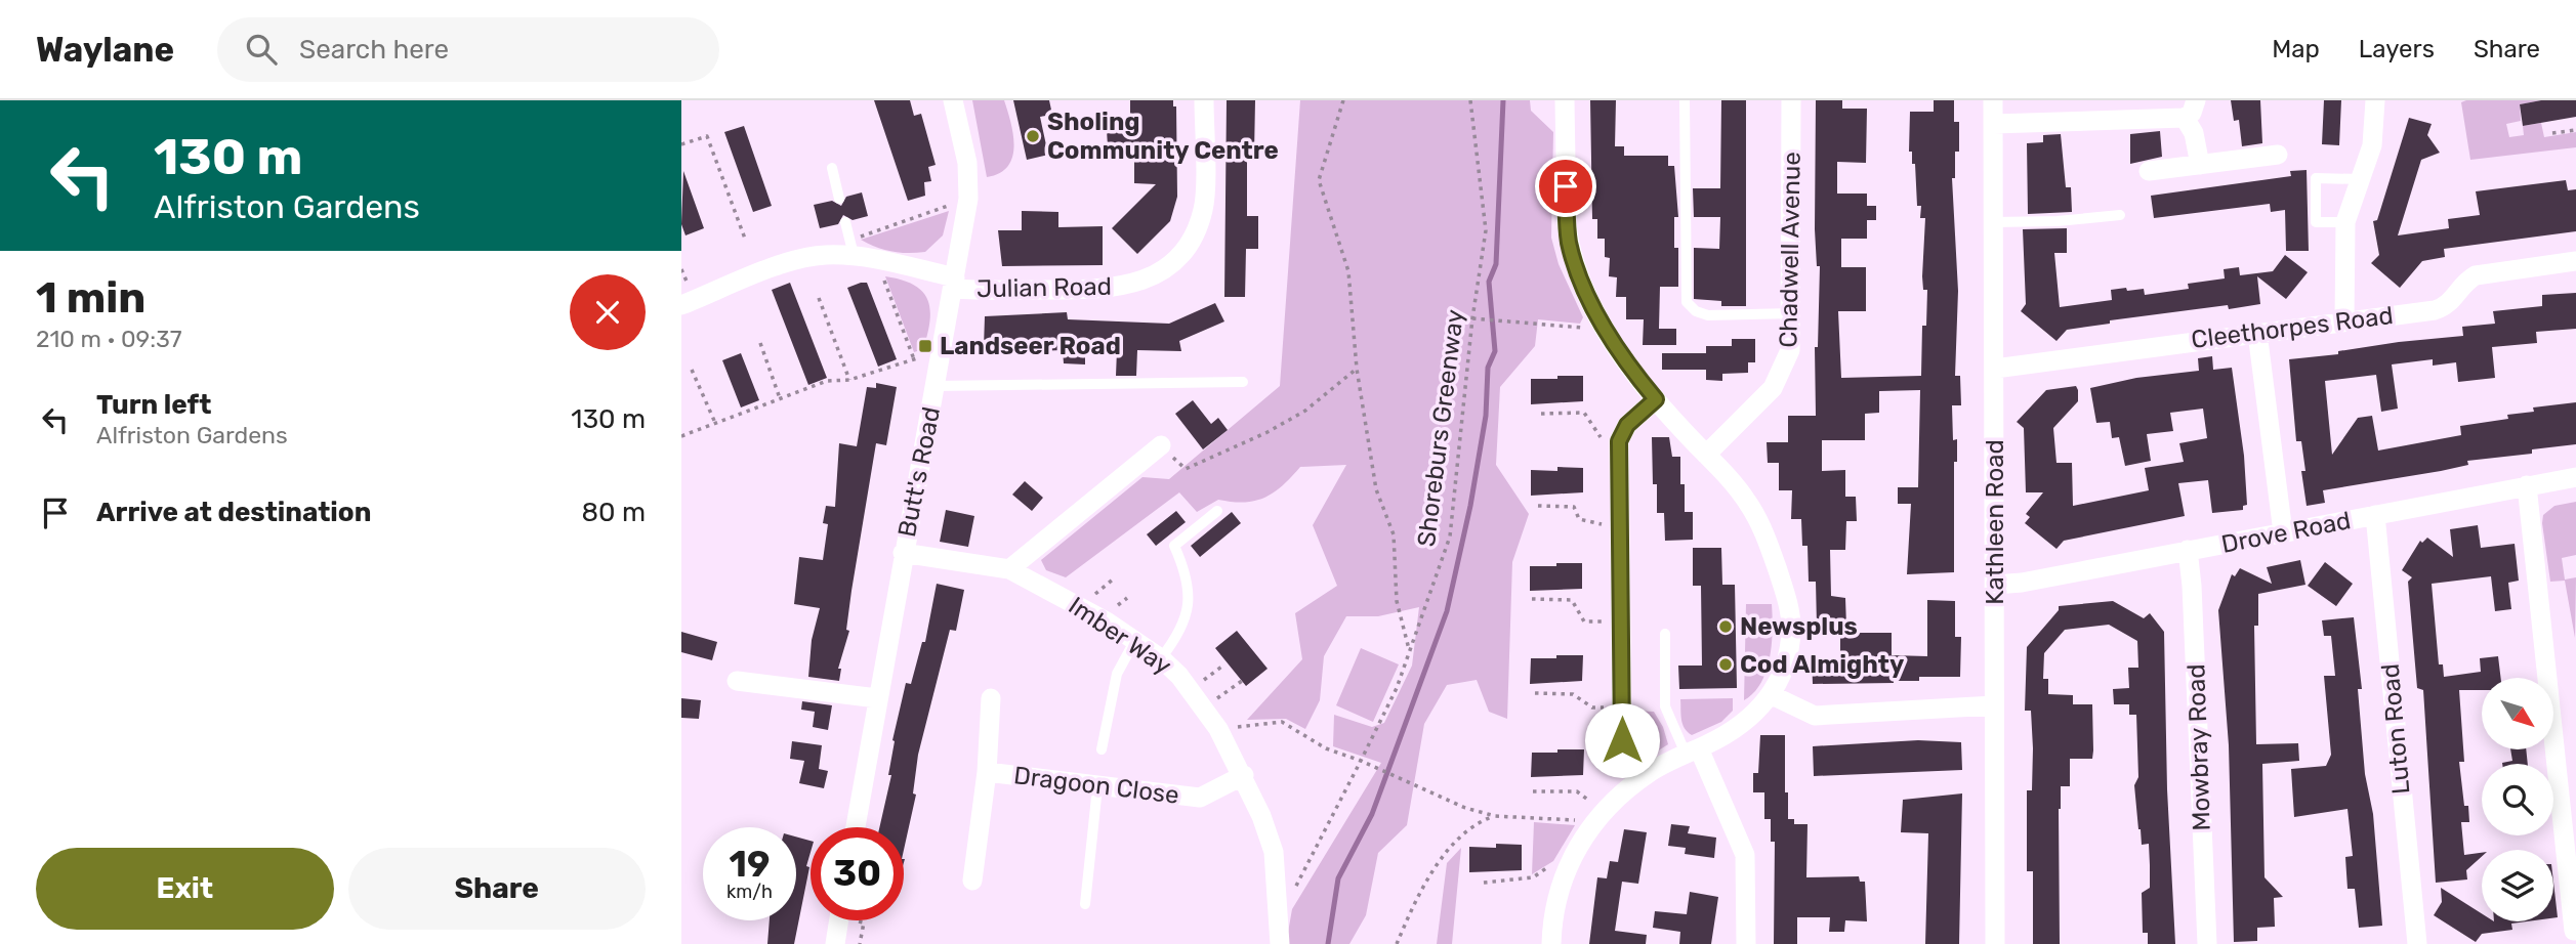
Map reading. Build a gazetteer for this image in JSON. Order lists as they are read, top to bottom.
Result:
{
  "streets": {
    "street": [
      "Chadwell Avenue",
      "Julian Road",
      "Cleethorpes Road",
      "Butt's Road",
      "Kathleen Road",
      "Drove Road",
      "Imber Way",
      "Luton Road",
      "Mowbray Road",
      "Dragoon Close"
    ],
    "path": ["Shoreburs Greenway"]
  },
  "crossings": [
    ["Julian Road", "Butt's Road"],
    ["Cleethorpes Road", "Kathleen Road"],
    ["Shoreburs Greenway", "Imber Way"],
    ["Butt's Road", "Imber Way"],
    ["Kathleen Road", "Drove Road"],
    ["Drove Road", "Luton Road"],
    ["Drove Road", "Mowbray Road"],
    ["Imber Way", "Dragoon Close"]
  ],
  "places": {
    "other": ["Sholing Community Centre", "Newsplus", "Cod Almighty"],
    "transit": ["Landseer Road"]
  },
  "north": "bottom right",
  "page": {
    "header": "Waylane",
    "search": "Search here",
    "nav": ["Map", "Layers", "Share"],
    "turn": ["130 m", "Alfriston Gardens"],
    "heading": ["1 min", "210 m · 09:37"],
    "list": [
      {
        "name": "Turn left",
        "note": "Alfriston Gardens",
        "value": "130 m"
      },
      {
        "name": "Arrive at destination",
        "value": "80 m"
      }
    ],
    "speed": "19 km/h",
    "limit": "30",
    "buttons": ["Exit", "Share"]
  }
}
